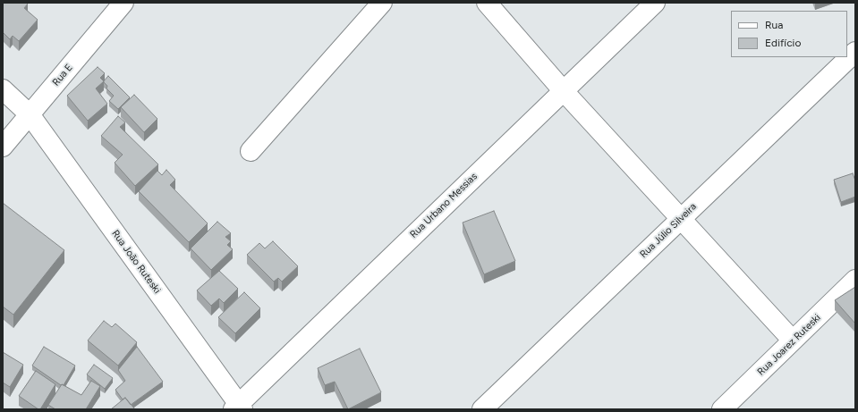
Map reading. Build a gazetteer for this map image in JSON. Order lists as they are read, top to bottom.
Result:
{
  "streets": {
    "street": [
      "Rua E",
      "Rua Urbano Messias",
      "Rua Júlio Silveira",
      "Rua João Ruteski",
      "Rua Joarez Ruteski"
    ]
  },
  "crossings": [
    ["Rua E", "Rua João Ruteski"],
    ["Rua Urbano Messias", "Rua João Ruteski"]
  ],
  "legend": ["Rua", "Edifício"]
}
